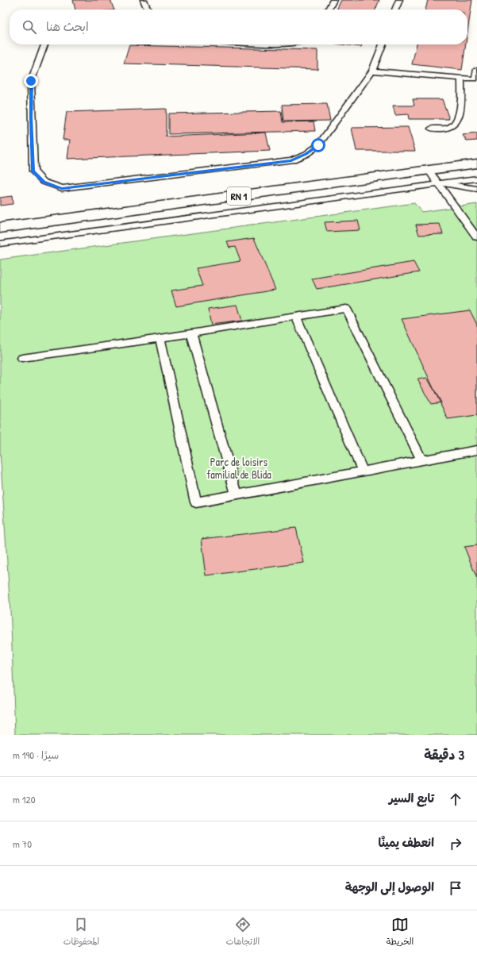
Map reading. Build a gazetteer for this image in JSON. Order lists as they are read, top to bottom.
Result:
{
  "streets": {
    "main road": ["RN 1"]
  },
  "parks": ["Parc de loisirs familial de Blida"],
  "page": {
    "search": "ابحث هنا",
    "heading": ["3 دقيقة", "سيرًا · 190 m"],
    "list": [
      ["تابع السير", "120 m"],
      ["انعطف يمينًا", "70 m"],
      "الوصول إلى الوجهة"
    ],
    "nav": ["الخريطة", "الاتجاهات", "المحفوظات"]
  }
}
